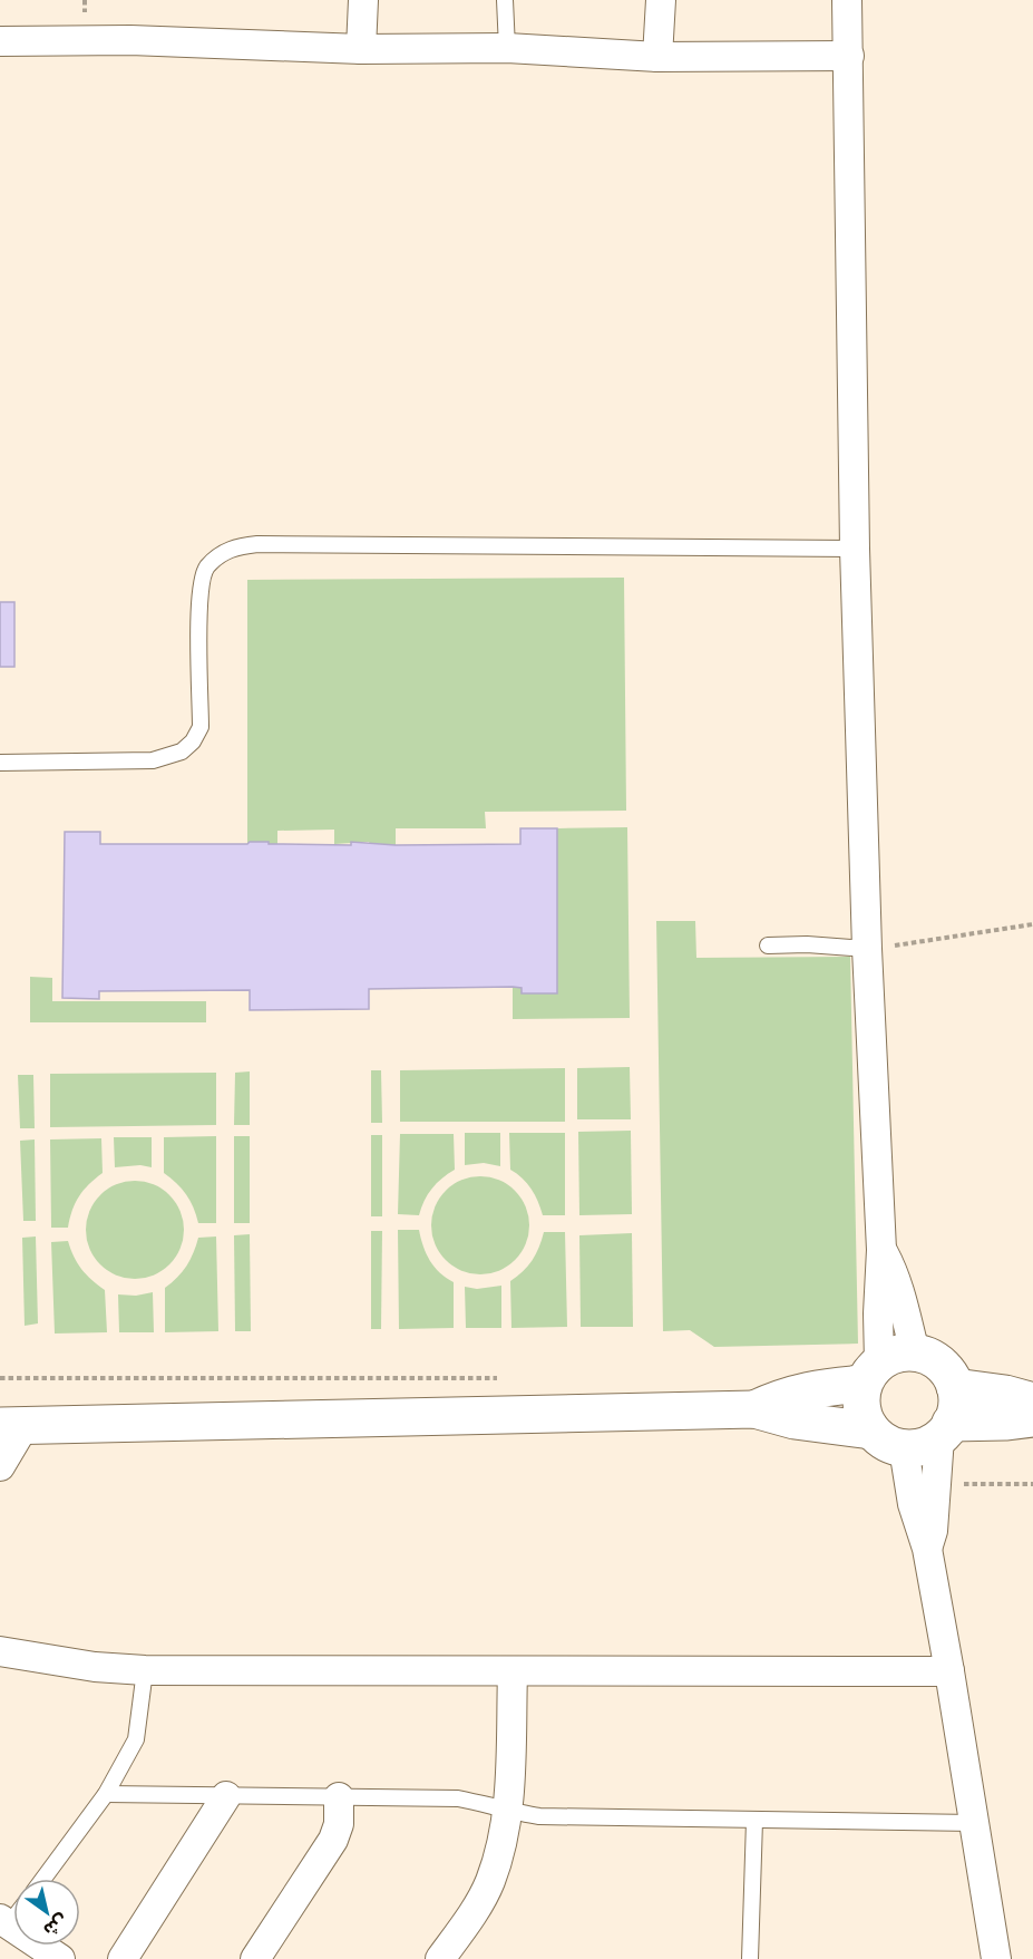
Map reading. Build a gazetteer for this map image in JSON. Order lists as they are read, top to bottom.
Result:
{
  "north": "bottom right"
}
